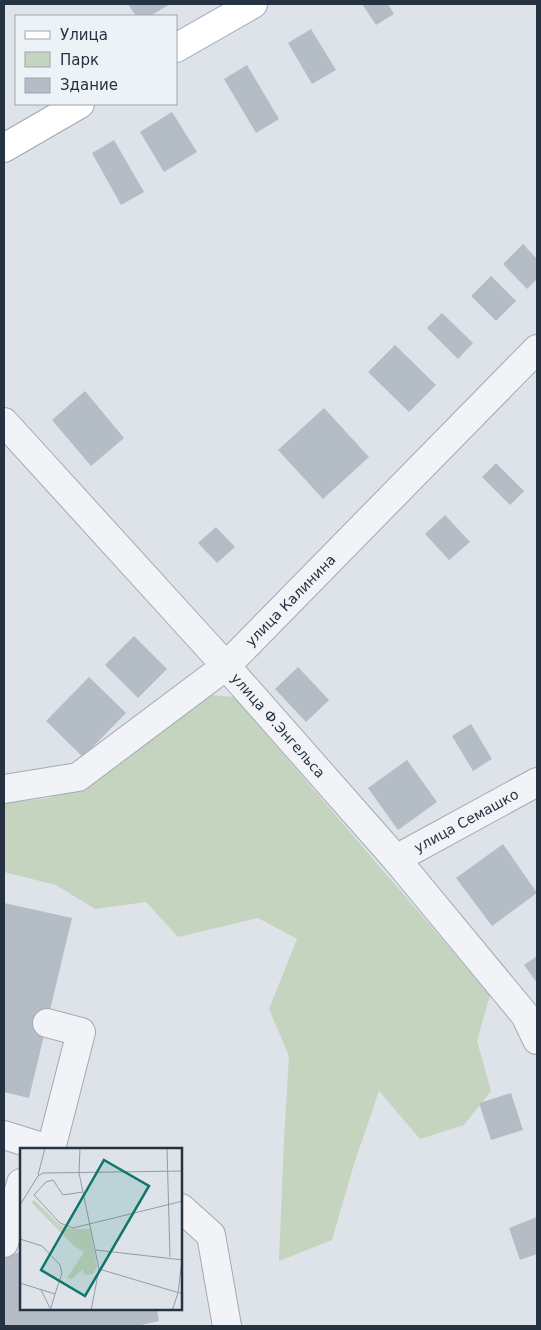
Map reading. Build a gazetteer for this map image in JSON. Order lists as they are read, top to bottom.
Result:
{
  "streets": {
    "street": ["улица Калинина", "улица Ф.Энгельса", "улица Семашко"]
  },
  "crossings": [
    ["улица Калинина", "улица Ф.Энгельса"],
    ["улица Ф.Энгельса", "улица Семашко"]
  ],
  "legend": ["Улица", "Парк", "Здание"]
}
